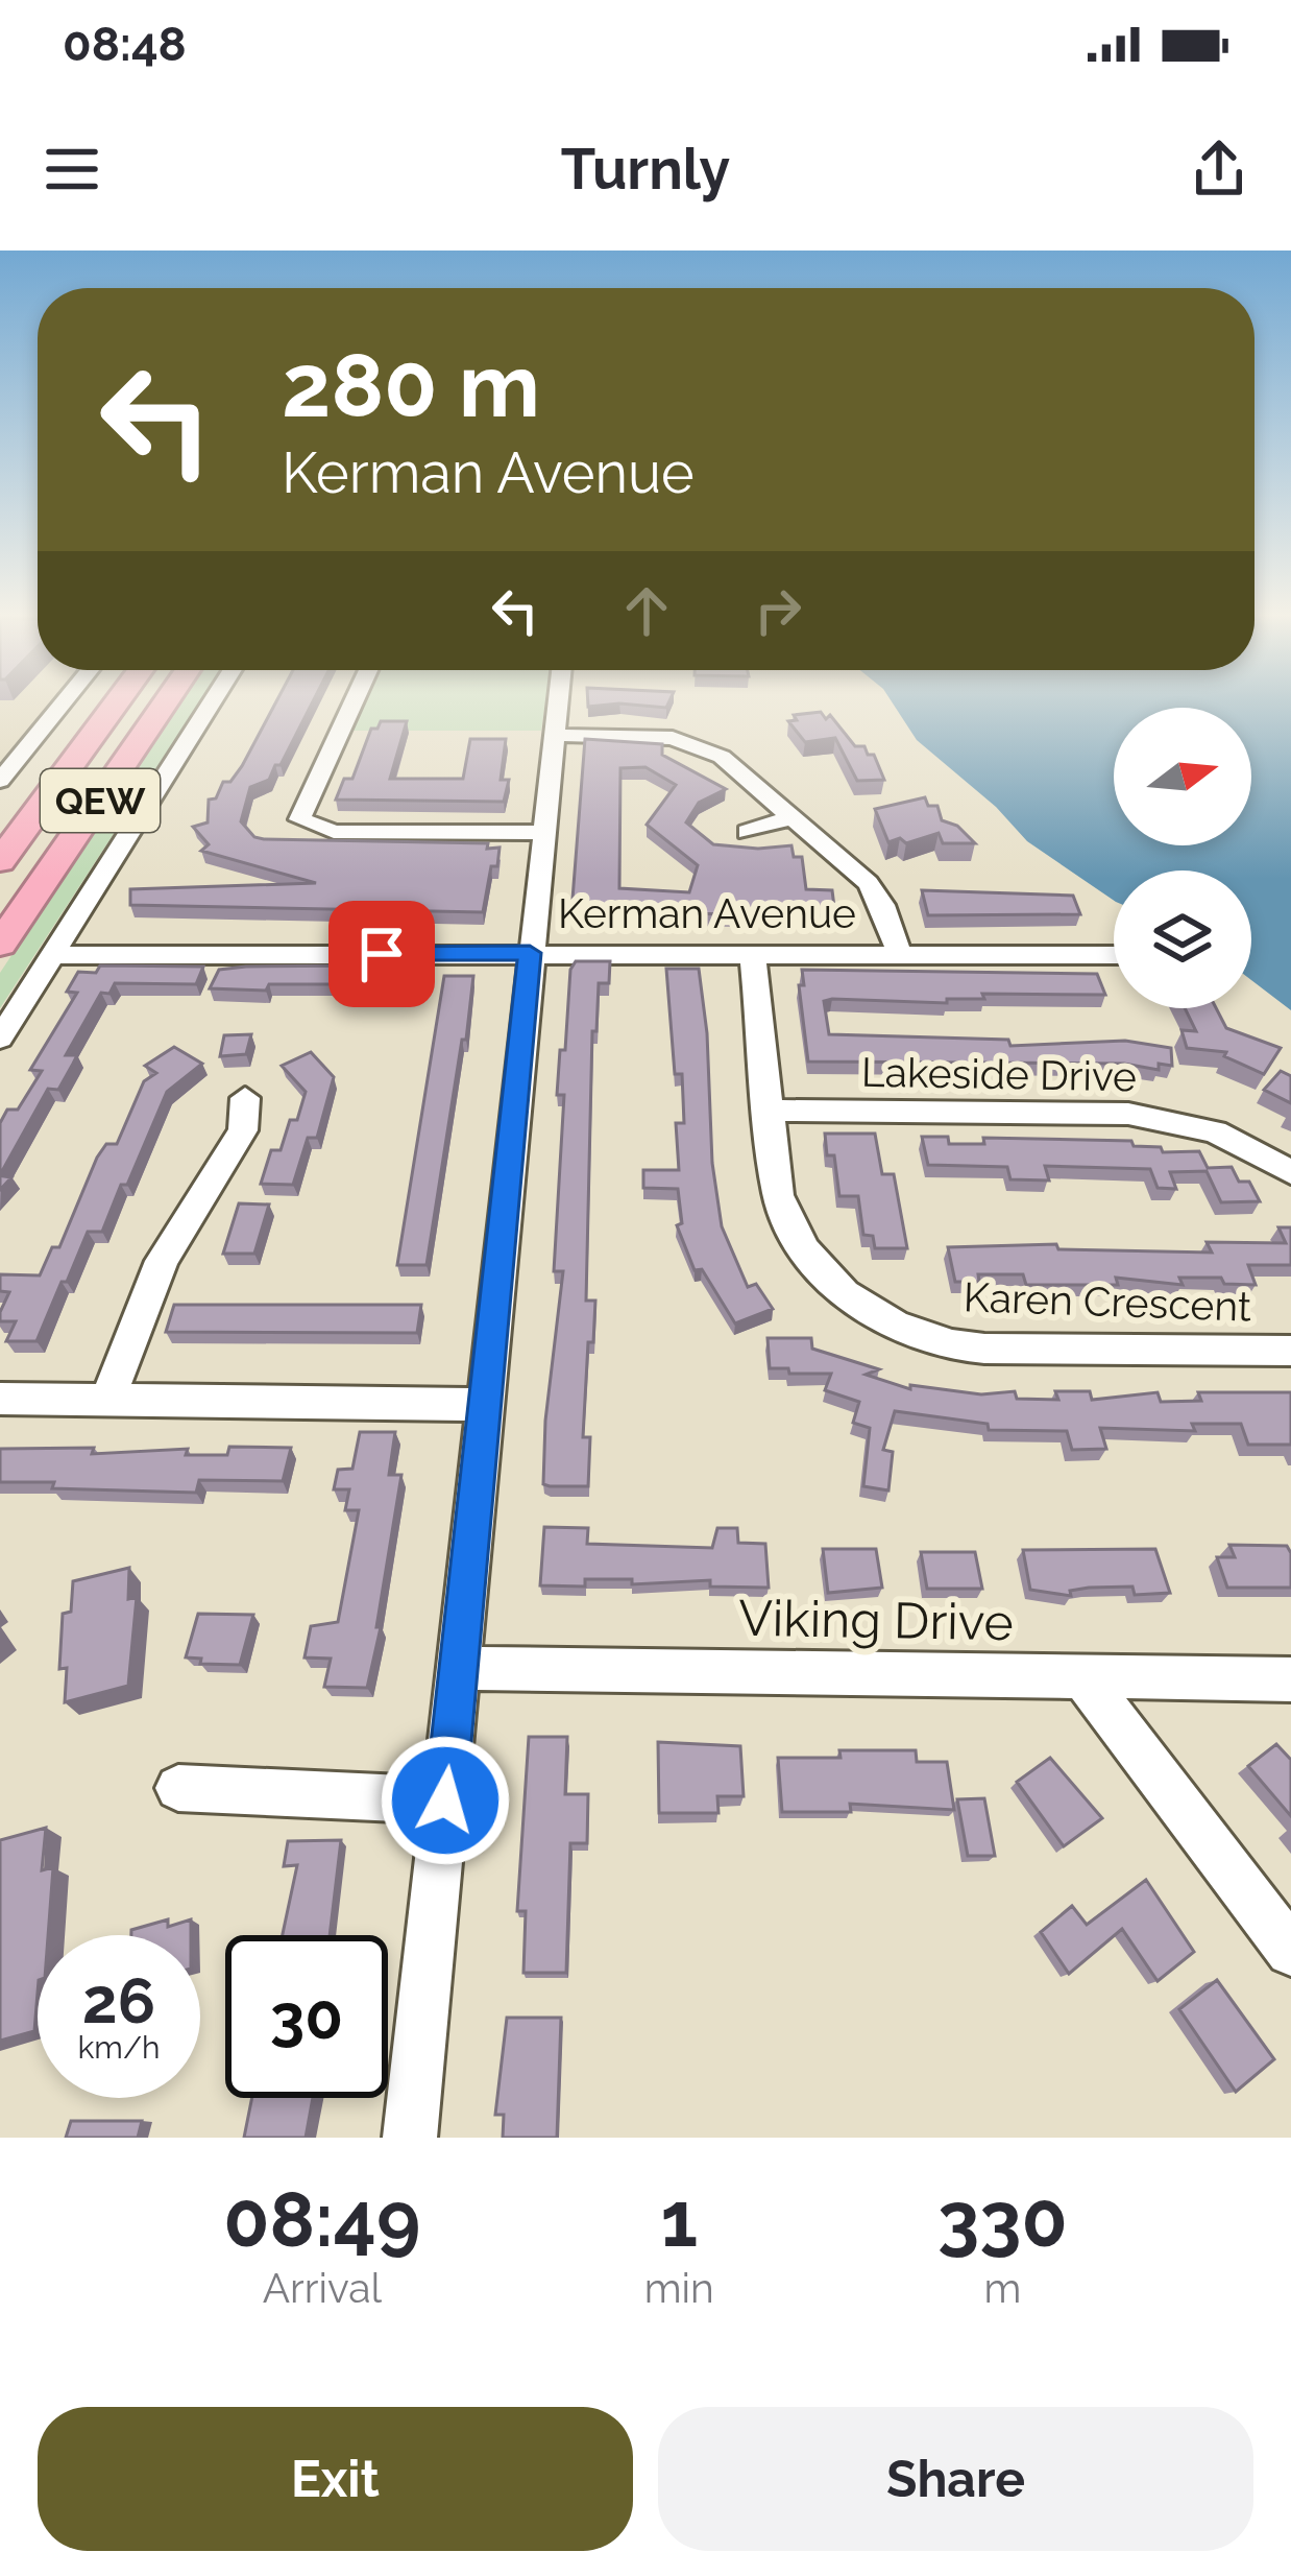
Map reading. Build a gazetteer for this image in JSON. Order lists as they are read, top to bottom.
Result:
{
  "streets": {
    "highway": ["QEW"],
    "street": [
      "Kerman Avenue",
      "Lakeside Drive",
      "Karen Crescent",
      "Viking Drive"
    ]
  },
  "crossings": [
    ["Kerman Avenue", "Karen Crescent"],
    ["Lakeside Drive", "Karen Crescent"]
  ],
  "north": "right",
  "page": {
    "status": "08:48",
    "header": "Turnly",
    "turn": ["280 m", "Kerman Avenue"],
    "speed": "26 km/h",
    "limit": "30",
    "eta": [
      "08:49",
      "Arrival",
      "1",
      "min",
      "330",
      "m"
    ],
    "buttons": ["Exit", "Share"]
  }
}
